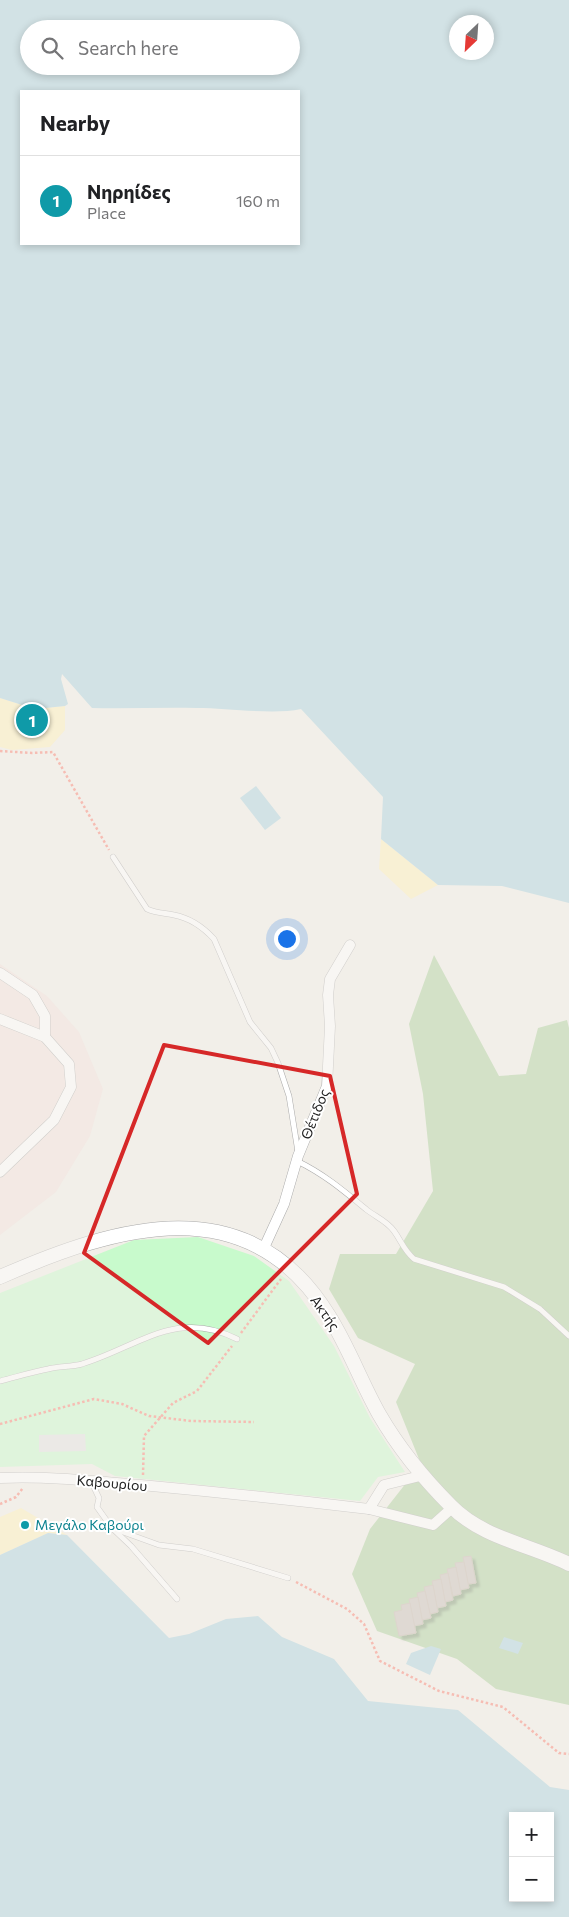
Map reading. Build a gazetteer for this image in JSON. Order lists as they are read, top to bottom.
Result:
{
  "streets": {
    "street": ["Θέτιδος", "Ακτής", "Καβουρίου"]
  },
  "crossings": [
    ["Θέτιδος", "Ακτής"],
    ["Ακτής", "Καβουρίου"]
  ],
  "places": ["Μεγάλο Καβούρι"],
  "north": "bottom left",
  "page": {
    "search": "Search here",
    "heading": "Nearby",
    "list": [
      {
        "mark": "1",
        "name": "Νηρηίδες",
        "note": "Place",
        "value": "160 m"
      }
    ],
    "pins": "1",
    "map_buttons": ["+", "−"]
  }
}
